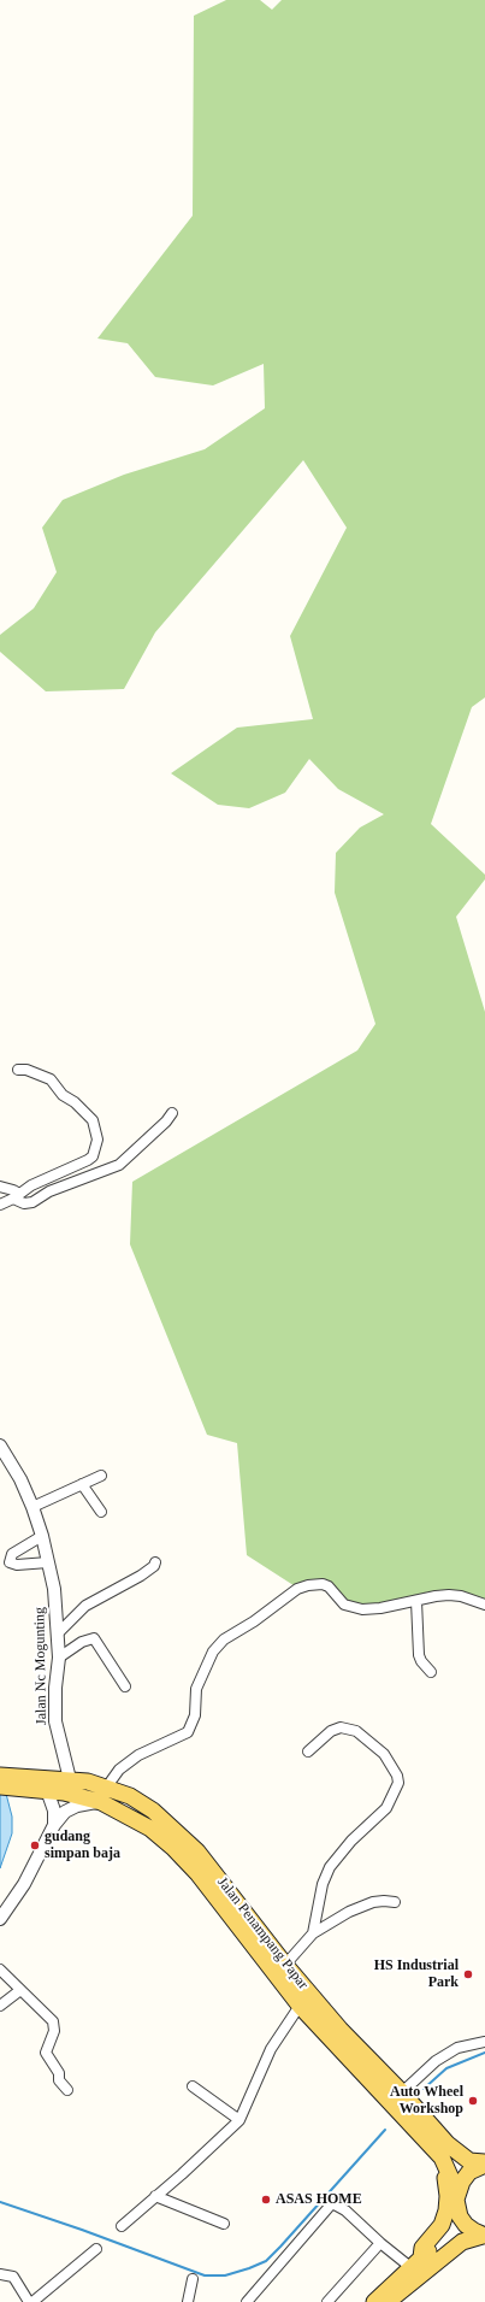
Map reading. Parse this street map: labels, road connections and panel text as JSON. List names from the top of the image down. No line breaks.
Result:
{"streets":{"main road":["Jalan Penampang Papar"],"street":["Jalan Nc Mogunting"]},"crossings":[["Jalan Nc Mogunting","Jalan Penampang Papar"]],"places":["gudang simpan baja","HS Industrial Park","Auto Wheel Workshop","ASAS HOME"]}
